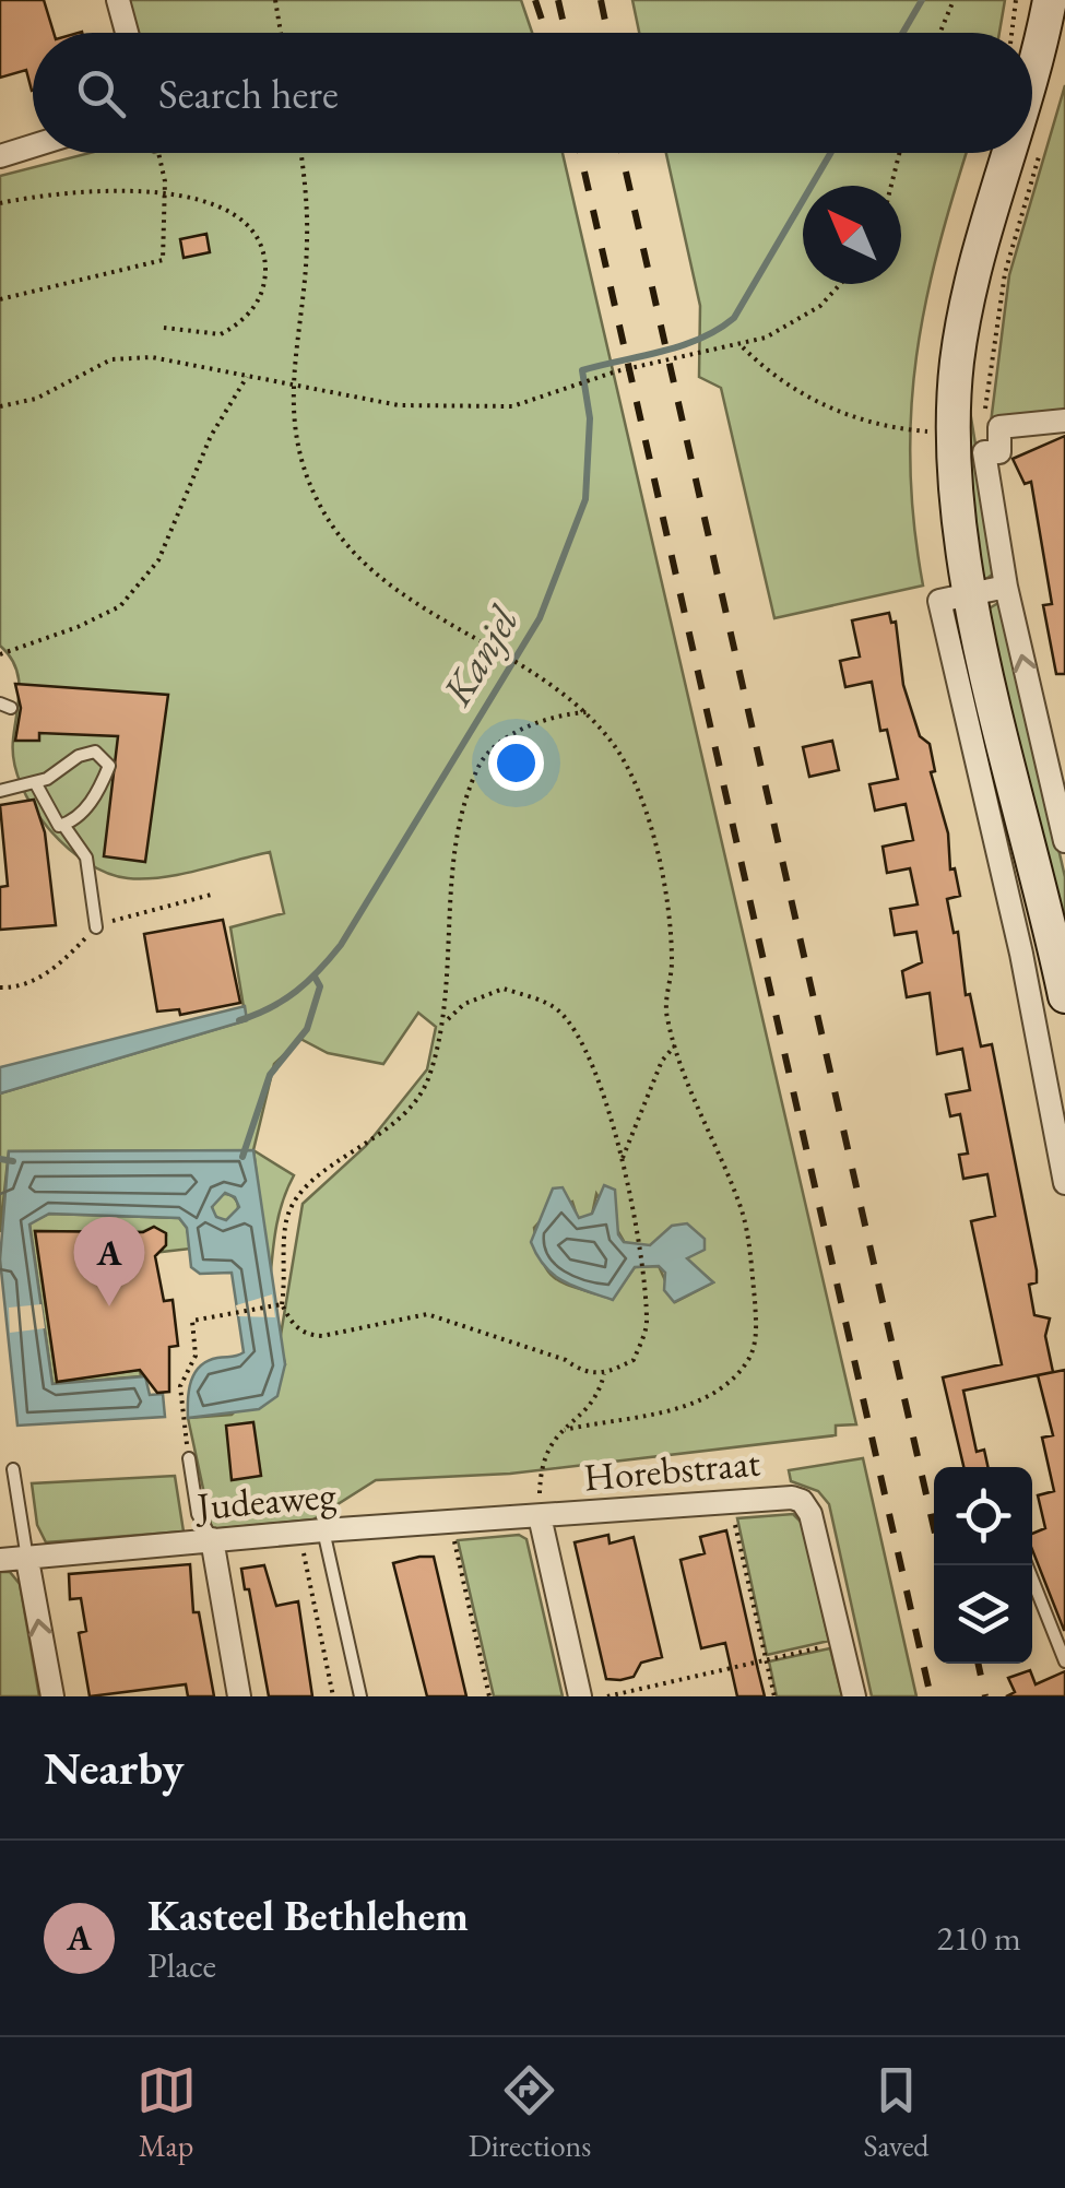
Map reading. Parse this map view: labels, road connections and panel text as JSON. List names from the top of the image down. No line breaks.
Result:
{"streets":{"street":["Horebstraat","Judeaweg"]},"crossings":[["Horebstraat","Judeaweg"]],"water":["Kanjel"],"north":"top left","page":{"search":"Search here","pins":"A","heading":"Nearby","list":[{"mark":"A","name":"Kasteel Bethlehem","note":"Place","value":"210 m"}],"nav":["Map","Directions","Saved"]}}
